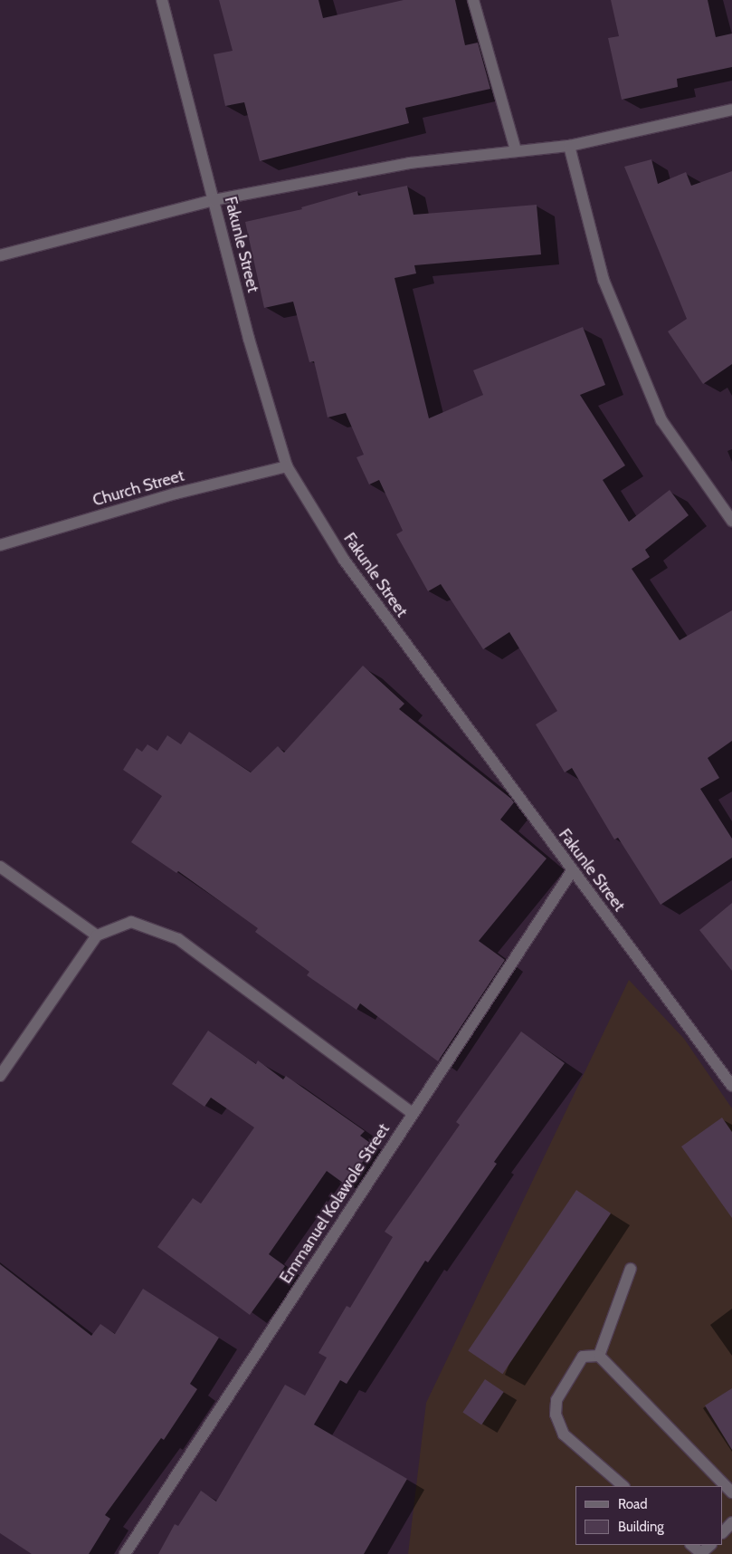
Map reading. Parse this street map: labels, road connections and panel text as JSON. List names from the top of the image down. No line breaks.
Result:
{"streets":{"street":["Fakunle Street","Church Street","Emmanuel Kolawole Street"]},"crossings":[["Fakunle Street","Church Street"],["Fakunle Street","Emmanuel Kolawole Street"]],"legend":["Road","Building"]}
